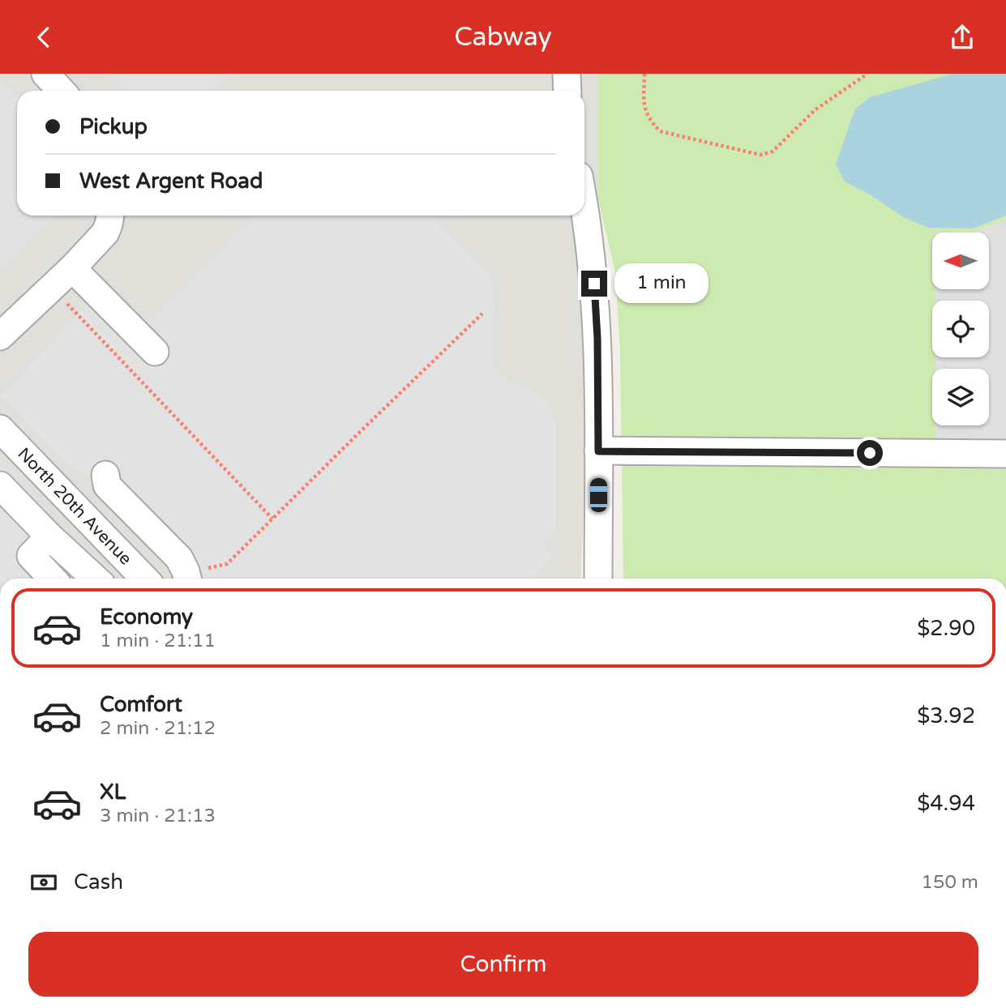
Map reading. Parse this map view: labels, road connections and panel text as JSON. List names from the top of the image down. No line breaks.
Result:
{"streets":{"street":["North 20th Avenue"]},"north":"left","page":{"header":"Cabway","banner":["Pickup","West Argent Road"],"bubble":"1 min","list":[{"name":"Economy","note":"1 min · 21:11","value":"$2.90"},{"name":"Comfort","note":"2 min · 21:12","value":"$3.92"},{"name":"XL","note":"3 min · 21:13","value":"$4.94"}],"pay":["Cash","150 m"],"buttons":"Confirm"}}
